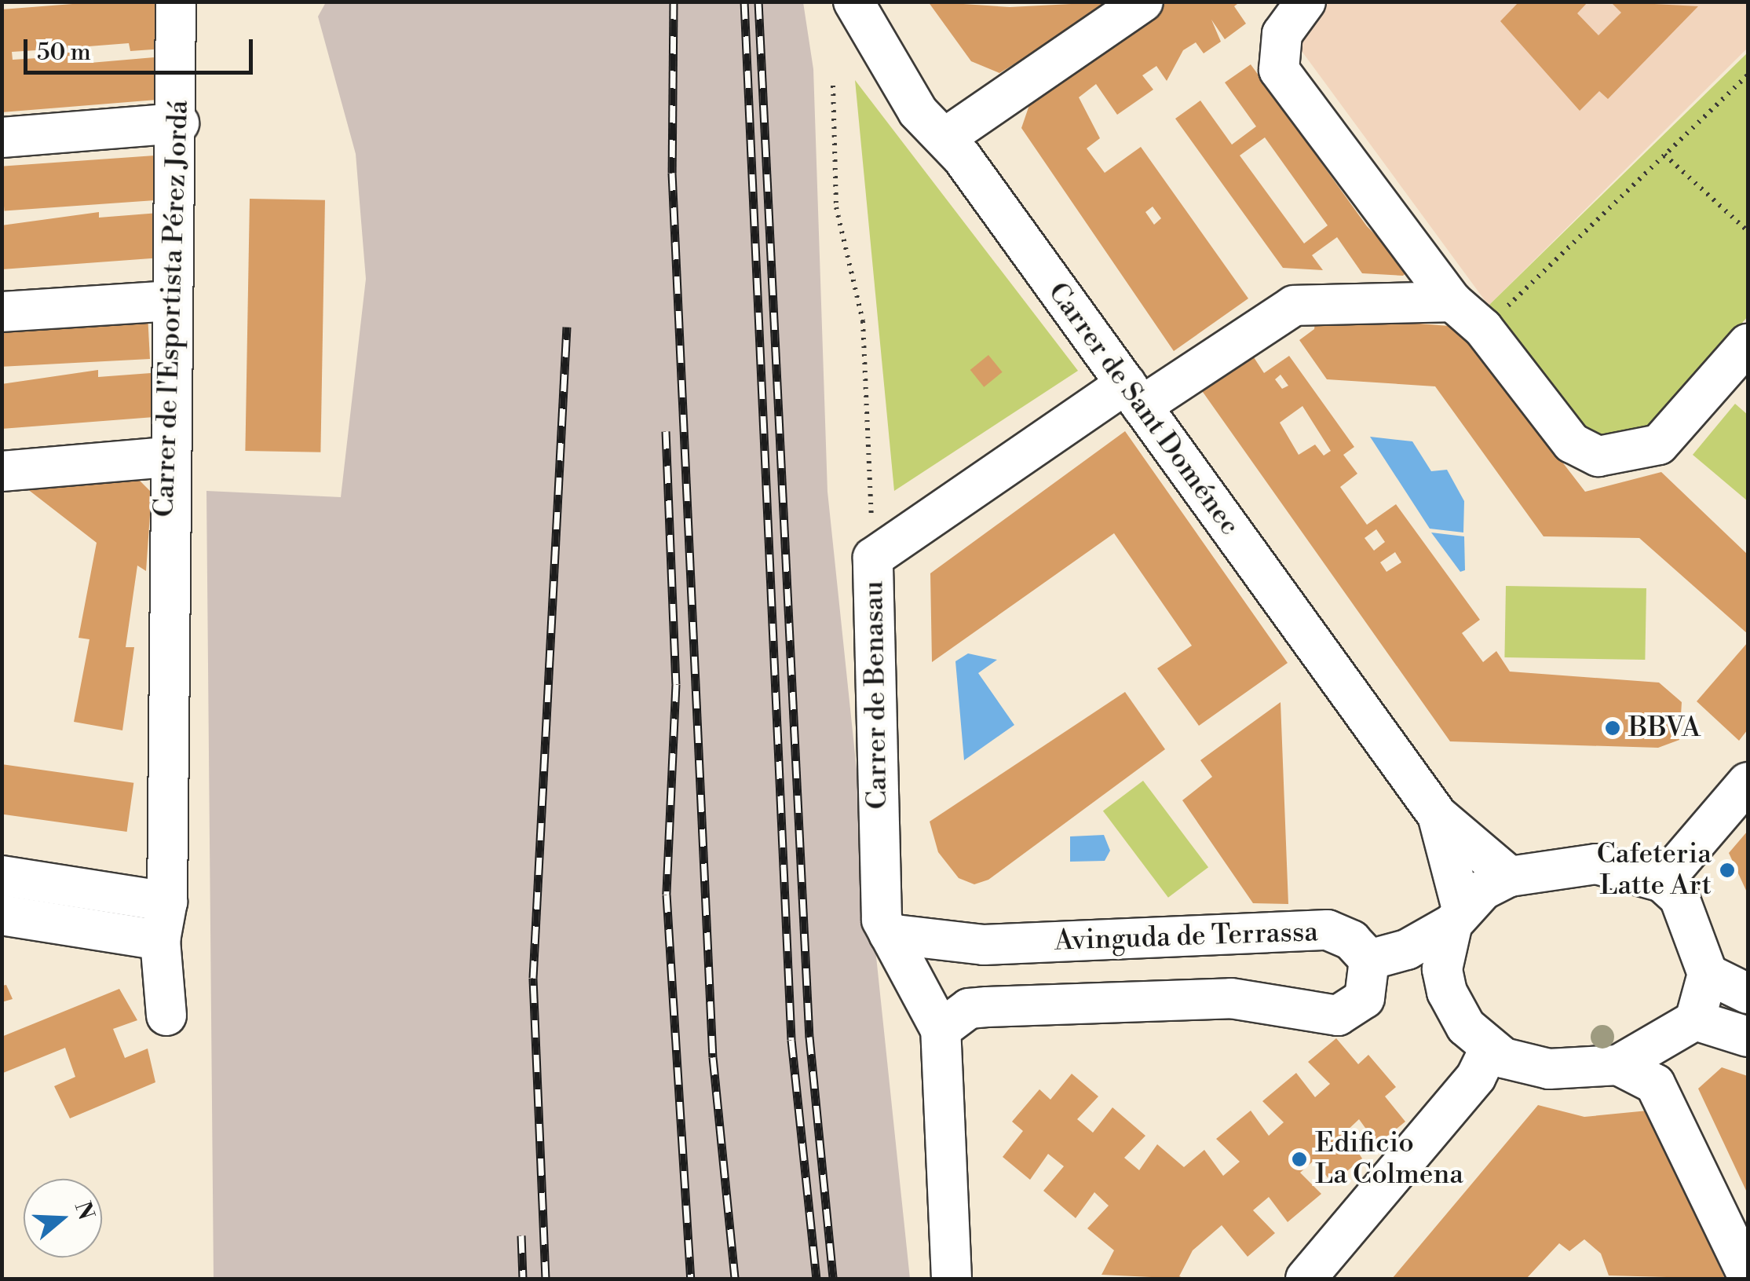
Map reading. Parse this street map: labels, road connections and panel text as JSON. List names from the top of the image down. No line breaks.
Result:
{"streets":{"street":["Carrer de l'Esportista Pérez Jordá","Carrer de Sant Doménec","Carrer de Benasau","Avinguda de Terrassa"]},"crossings":[["Carrer de Sant Doménec","Carrer de Benasau"],["Carrer de Benasau","Avinguda de Terrassa"]],"places":["BBVA","Cafeteria Latte Art","Edificio La Colmena"],"scale_bar":"50 m","north":"right"}
